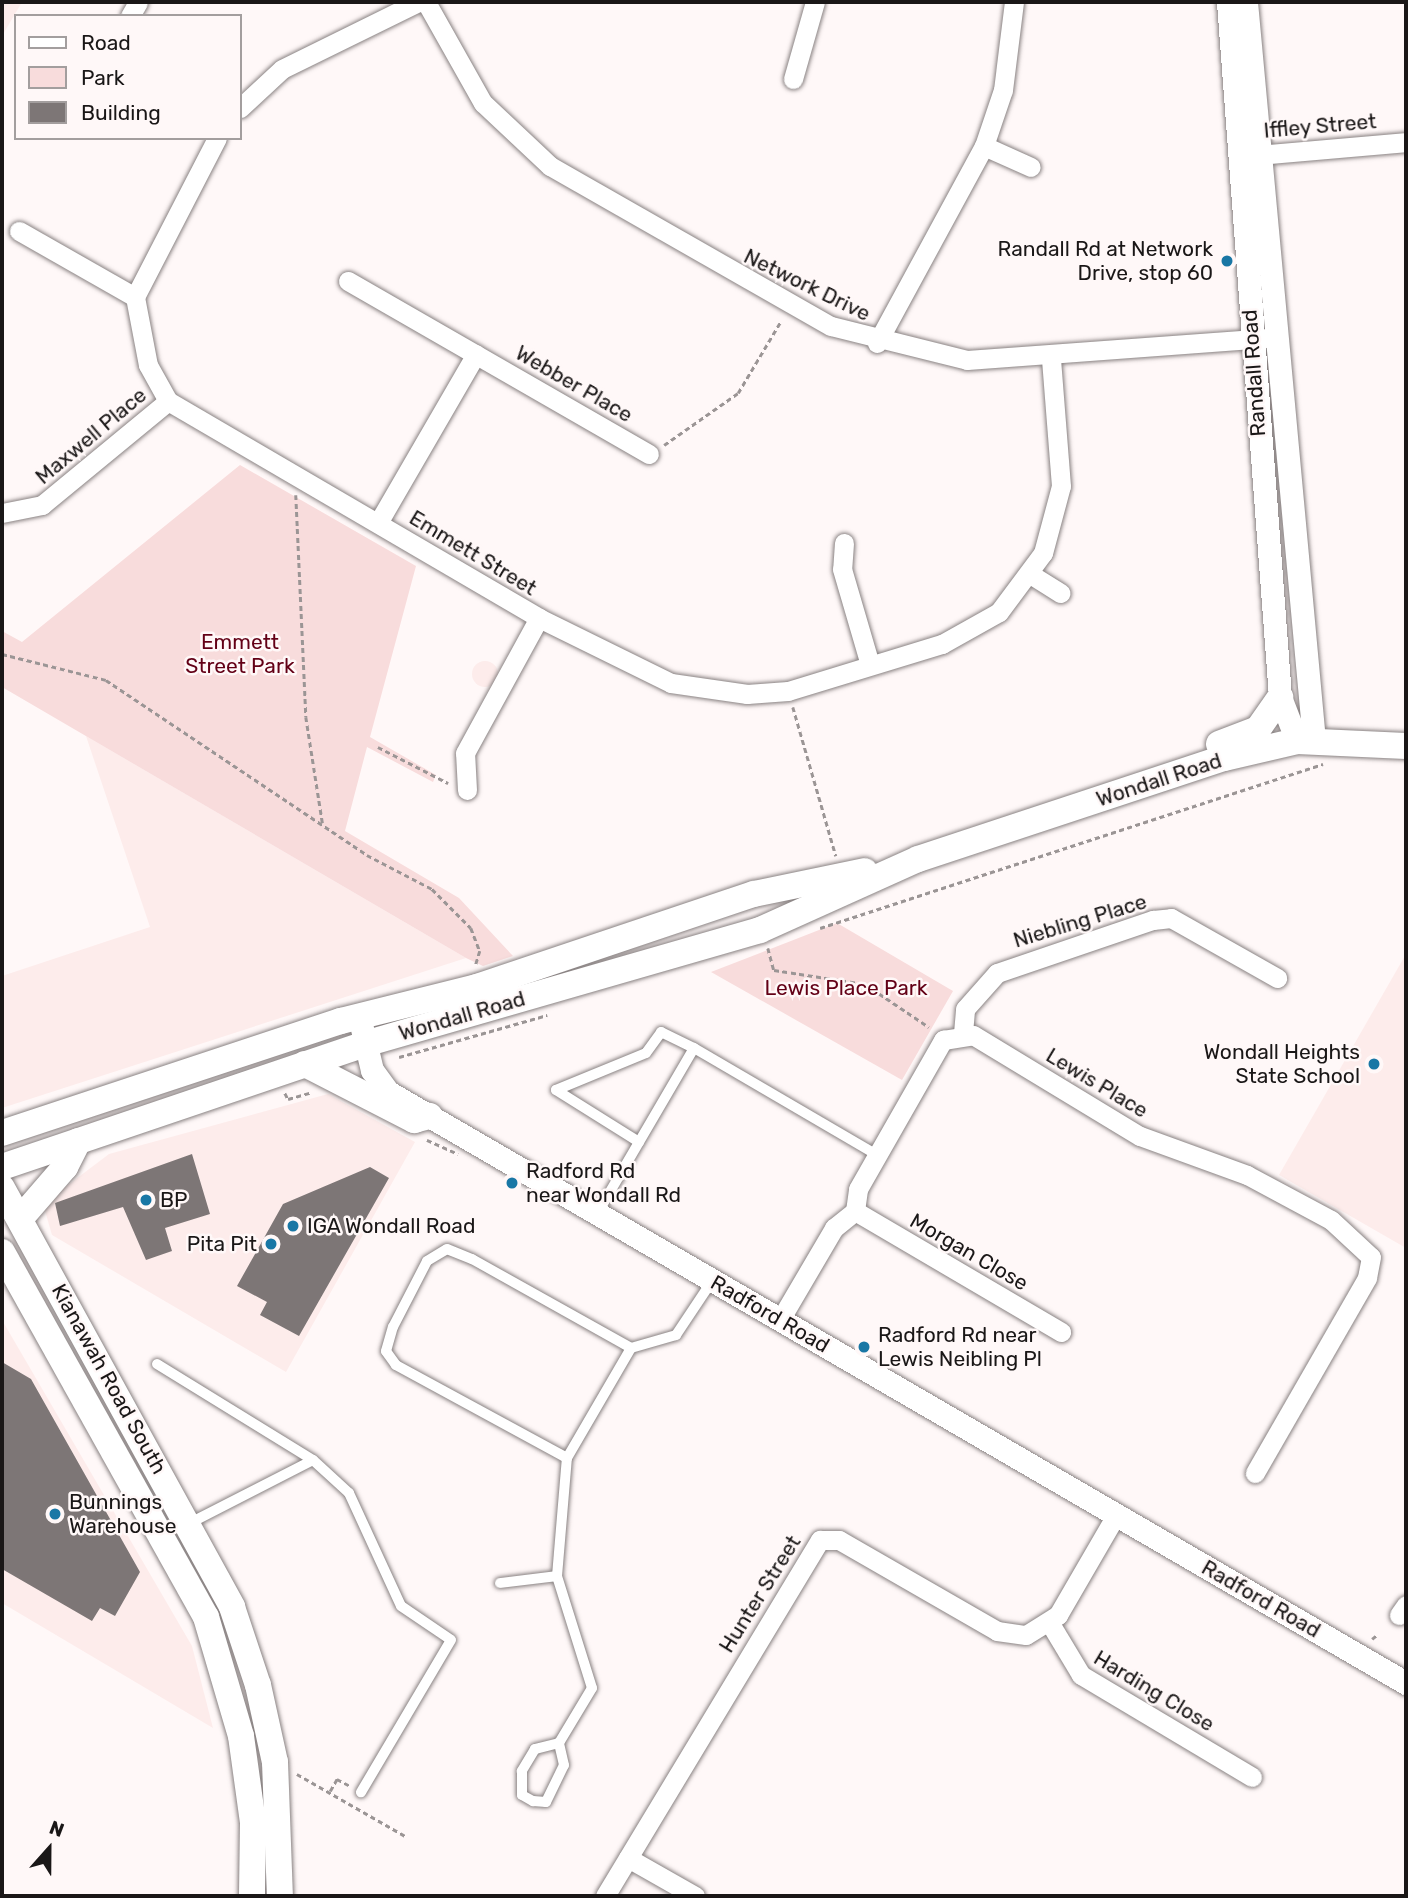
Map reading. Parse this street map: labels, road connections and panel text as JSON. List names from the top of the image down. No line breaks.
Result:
{"streets":{"main road":["Wondall Road","Kianawah Road South"],"street":["Iffley Street","Network Drive","Randall Road","Webber Place","Maxwell Place","Emmett Street","Niebling Place","Lewis Place","Morgan Close","Radford Road","Hunter Street","Harding Close"]},"crossings":[["Iffley Street","Randall Road"],["Network Drive","Randall Road"],["Network Drive","Emmett Street"],["Randall Road","Wondall Road"],["Maxwell Place","Emmett Street"],["Wondall Road","Radford Road"],["Niebling Place","Lewis Place"],["Hunter Street","Harding Close"]],"parks":["Emmett Street Park","Lewis Place Park"],"places":["Randall Rd at Network Drive, stop 60","Wondall Heights State School","Radford Rd near Wondall Rd","BP","IGA Wondall Road","Pita Pit","Radford Rd near Lewis Neibling Pl","Bunnings Warehouse"],"legend":["Road","Park","Building"],"north":"top"}
